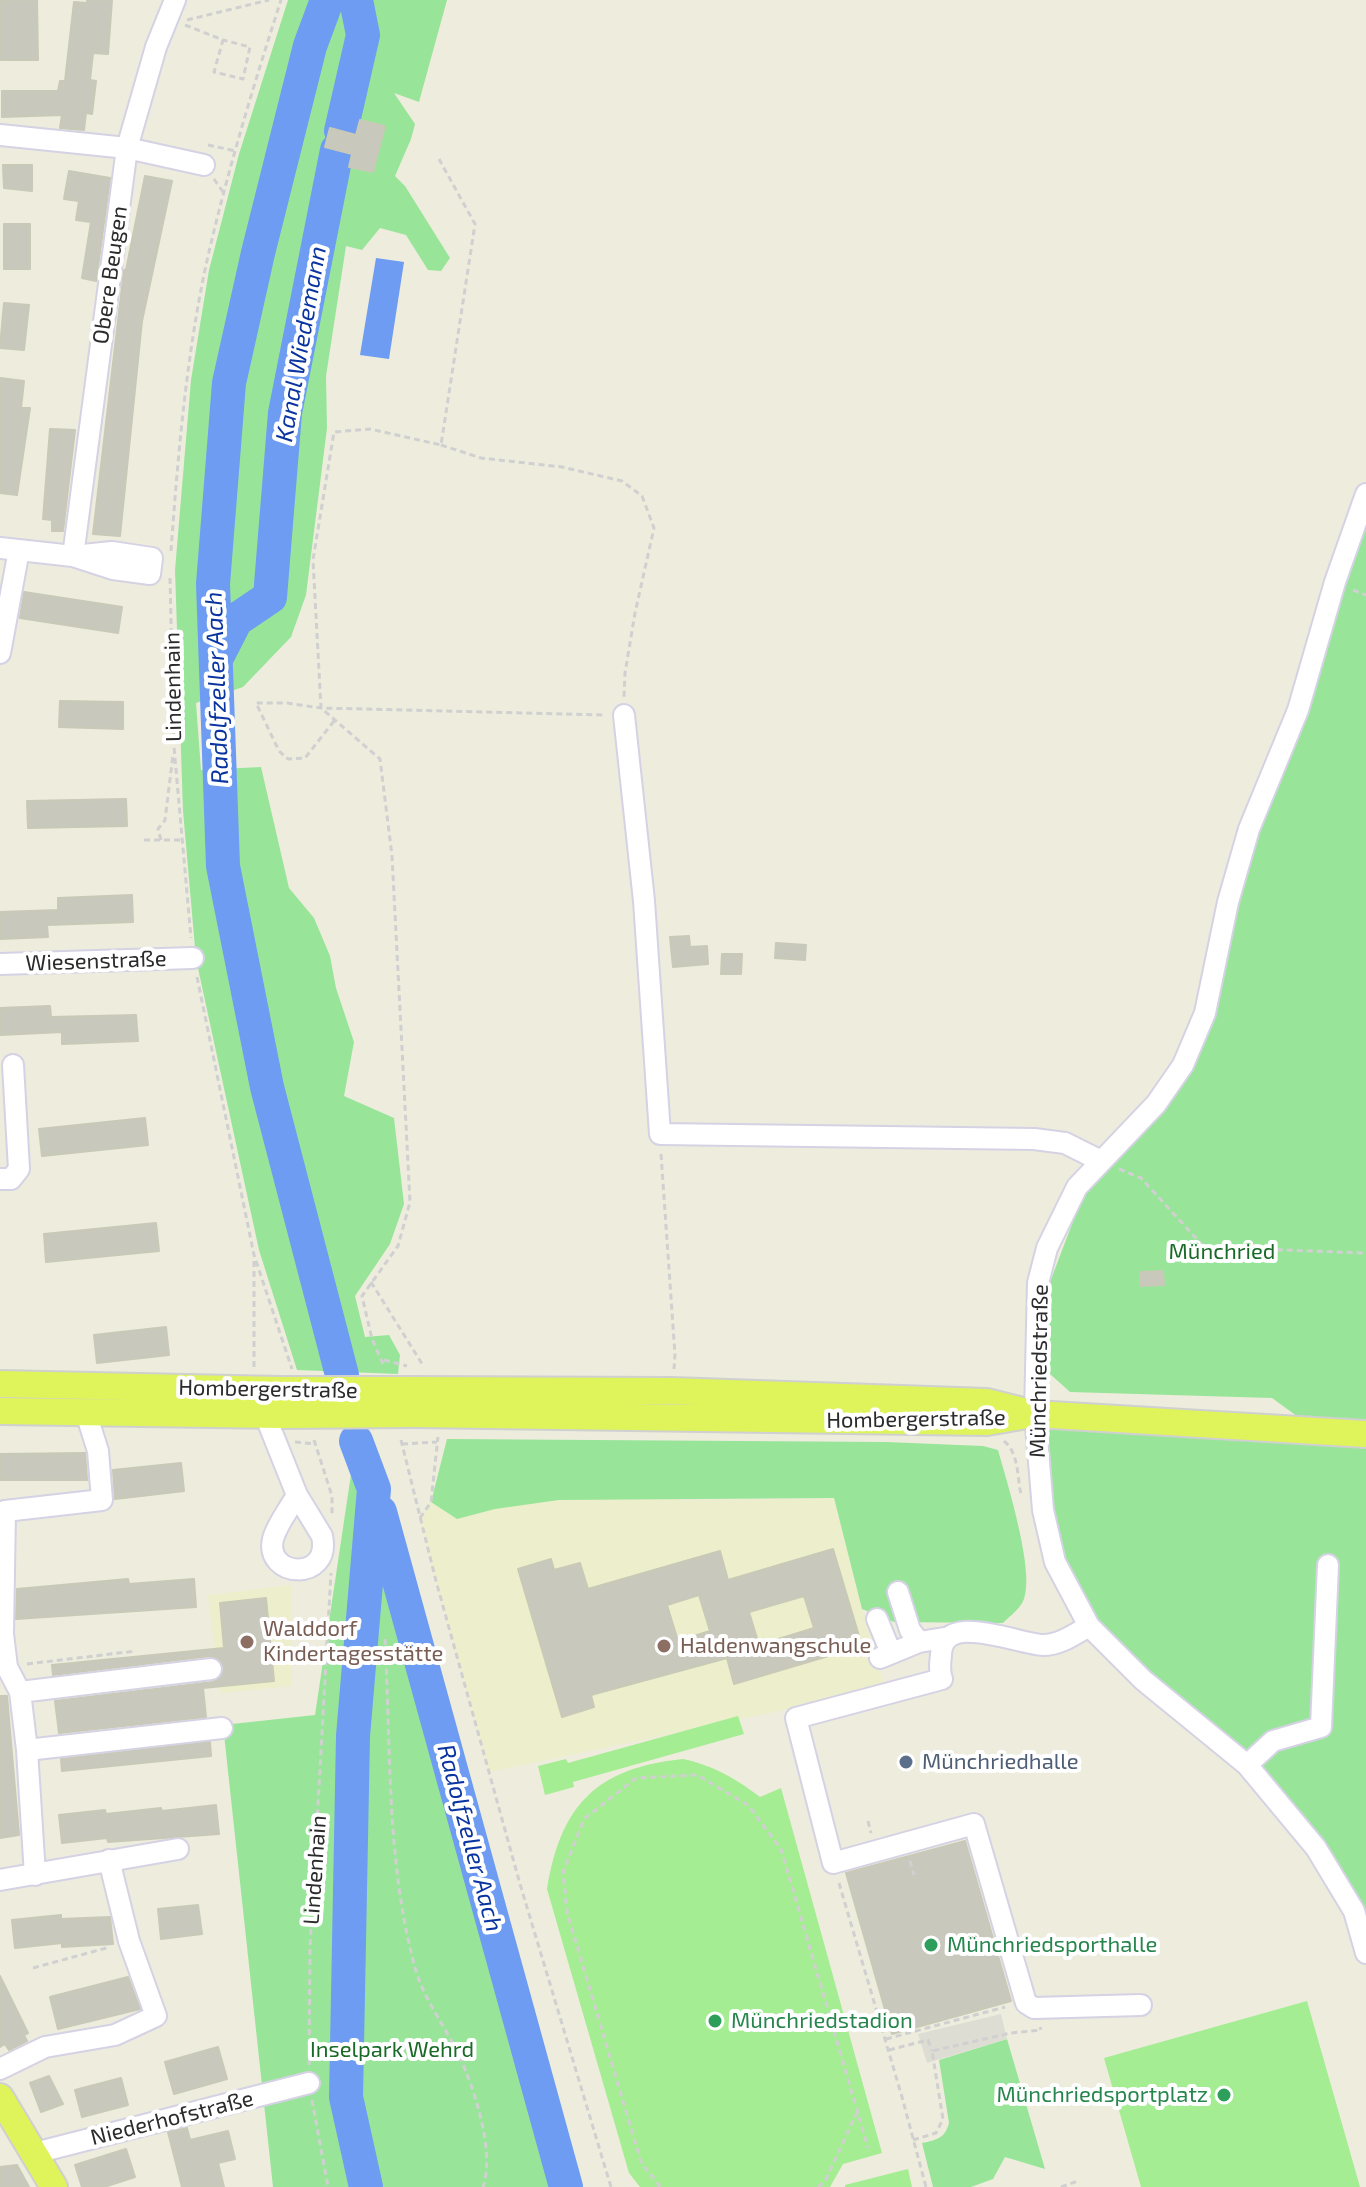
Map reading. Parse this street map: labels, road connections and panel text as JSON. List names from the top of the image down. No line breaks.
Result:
{"streets":{"main road":["Hombergerstraße"],"street":["Obere Beugen","Wiesenstraße","Münchriedstraße","Niederhofstraße"],"path":["Lindenhain"]},"crossings":[["Lindenhain","Wiesenstraße"],["Lindenhain","Hombergerstraße"],["Lindenhain","Niederhofstraße"],["Münchriedstraße","Hombergerstraße"]],"water":["Kanal Wiedemann","Radolfzeller Aach"],"parks":["Münchried","Inselpark Wehrd"],"places":["Walddorf Kindertagesstätte","Haldenwangschule","Münchriedhalle","Münchriedsporthalle","Münchriedstadion","Münchriedsportplatz"]}
